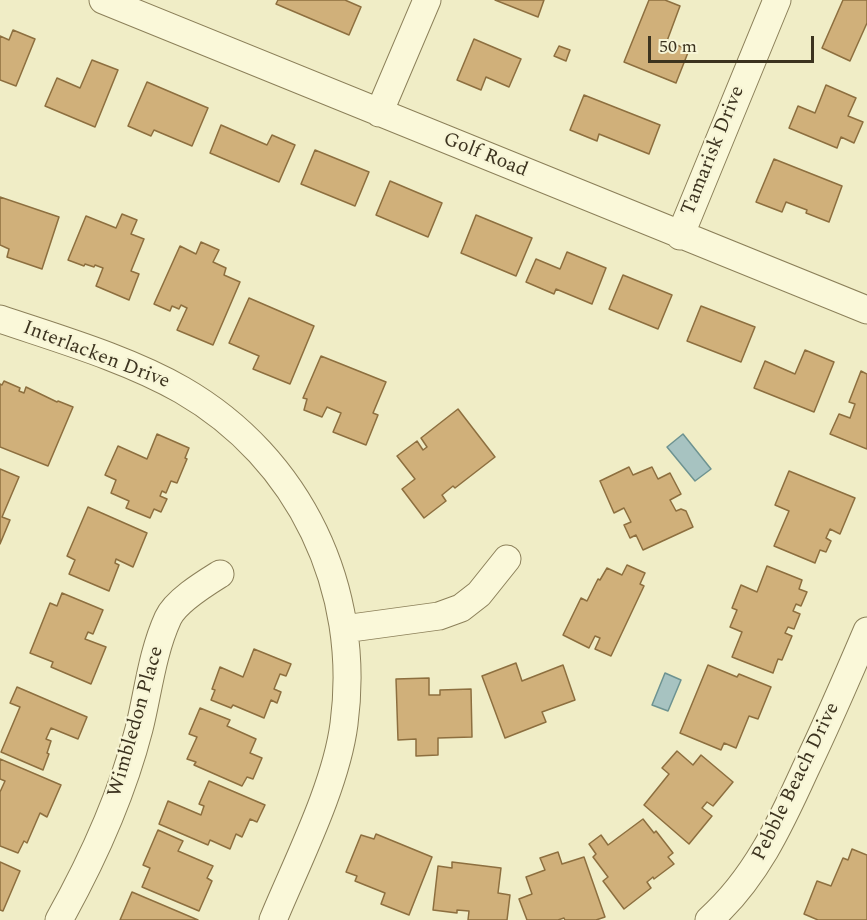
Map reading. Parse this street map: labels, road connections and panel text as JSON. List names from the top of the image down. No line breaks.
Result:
{"streets":{"street":["Tamarisk Drive","Golf Road","Interlacken Drive","Wimbledon Place","Pebble Beach Drive"]},"crossings":[["Tamarisk Drive","Golf Road"]],"scale_bar":"50 m"}
